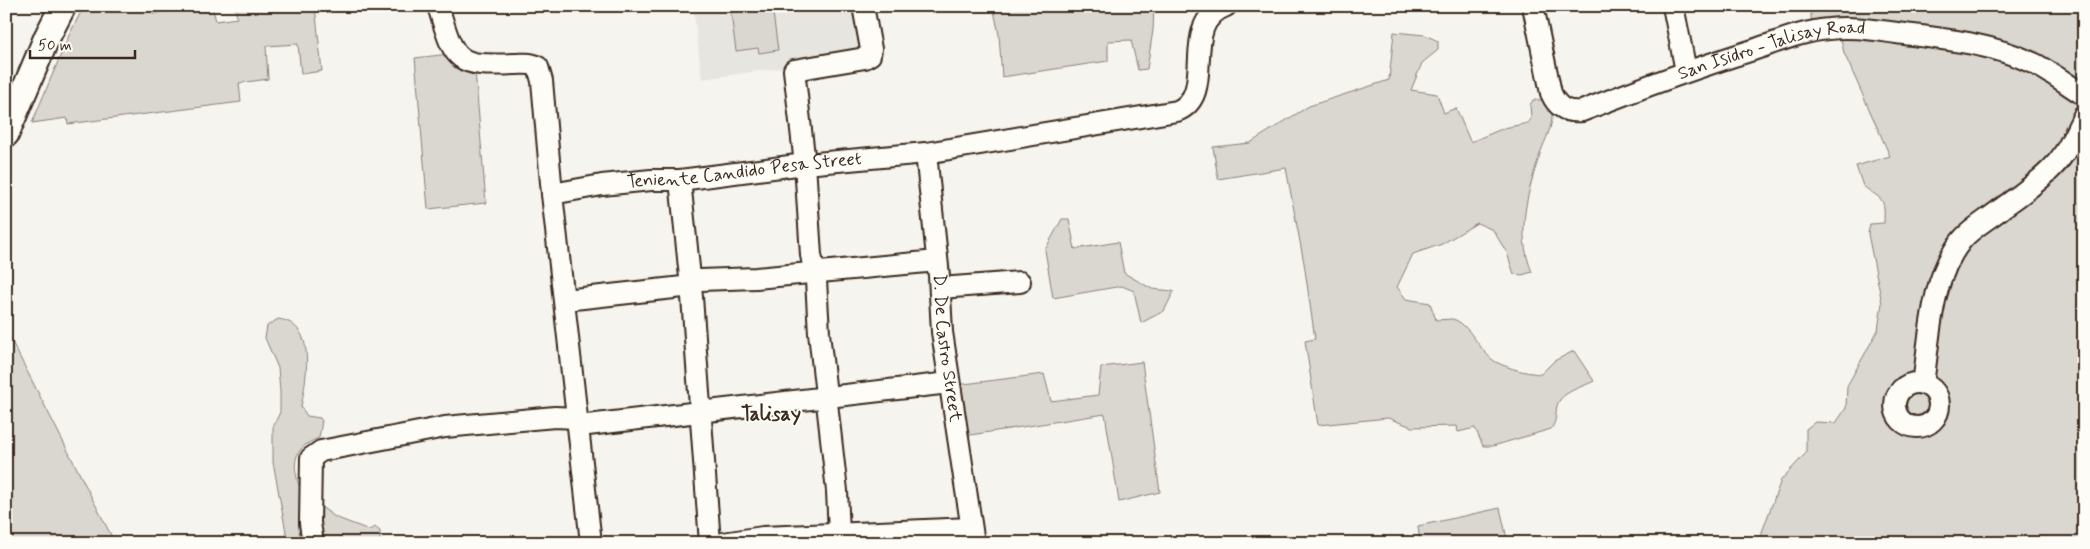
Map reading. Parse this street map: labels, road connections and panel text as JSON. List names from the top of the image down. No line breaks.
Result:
{"streets":{"street":["San Isidro - Talisay Road","Teniente Candido Pesa Street","D. De Castro Street"]},"crossings":[["Teniente Candido Pesa Street","D. De Castro Street"]],"districts":["Talisay"],"scale_bar":"50 m"}
